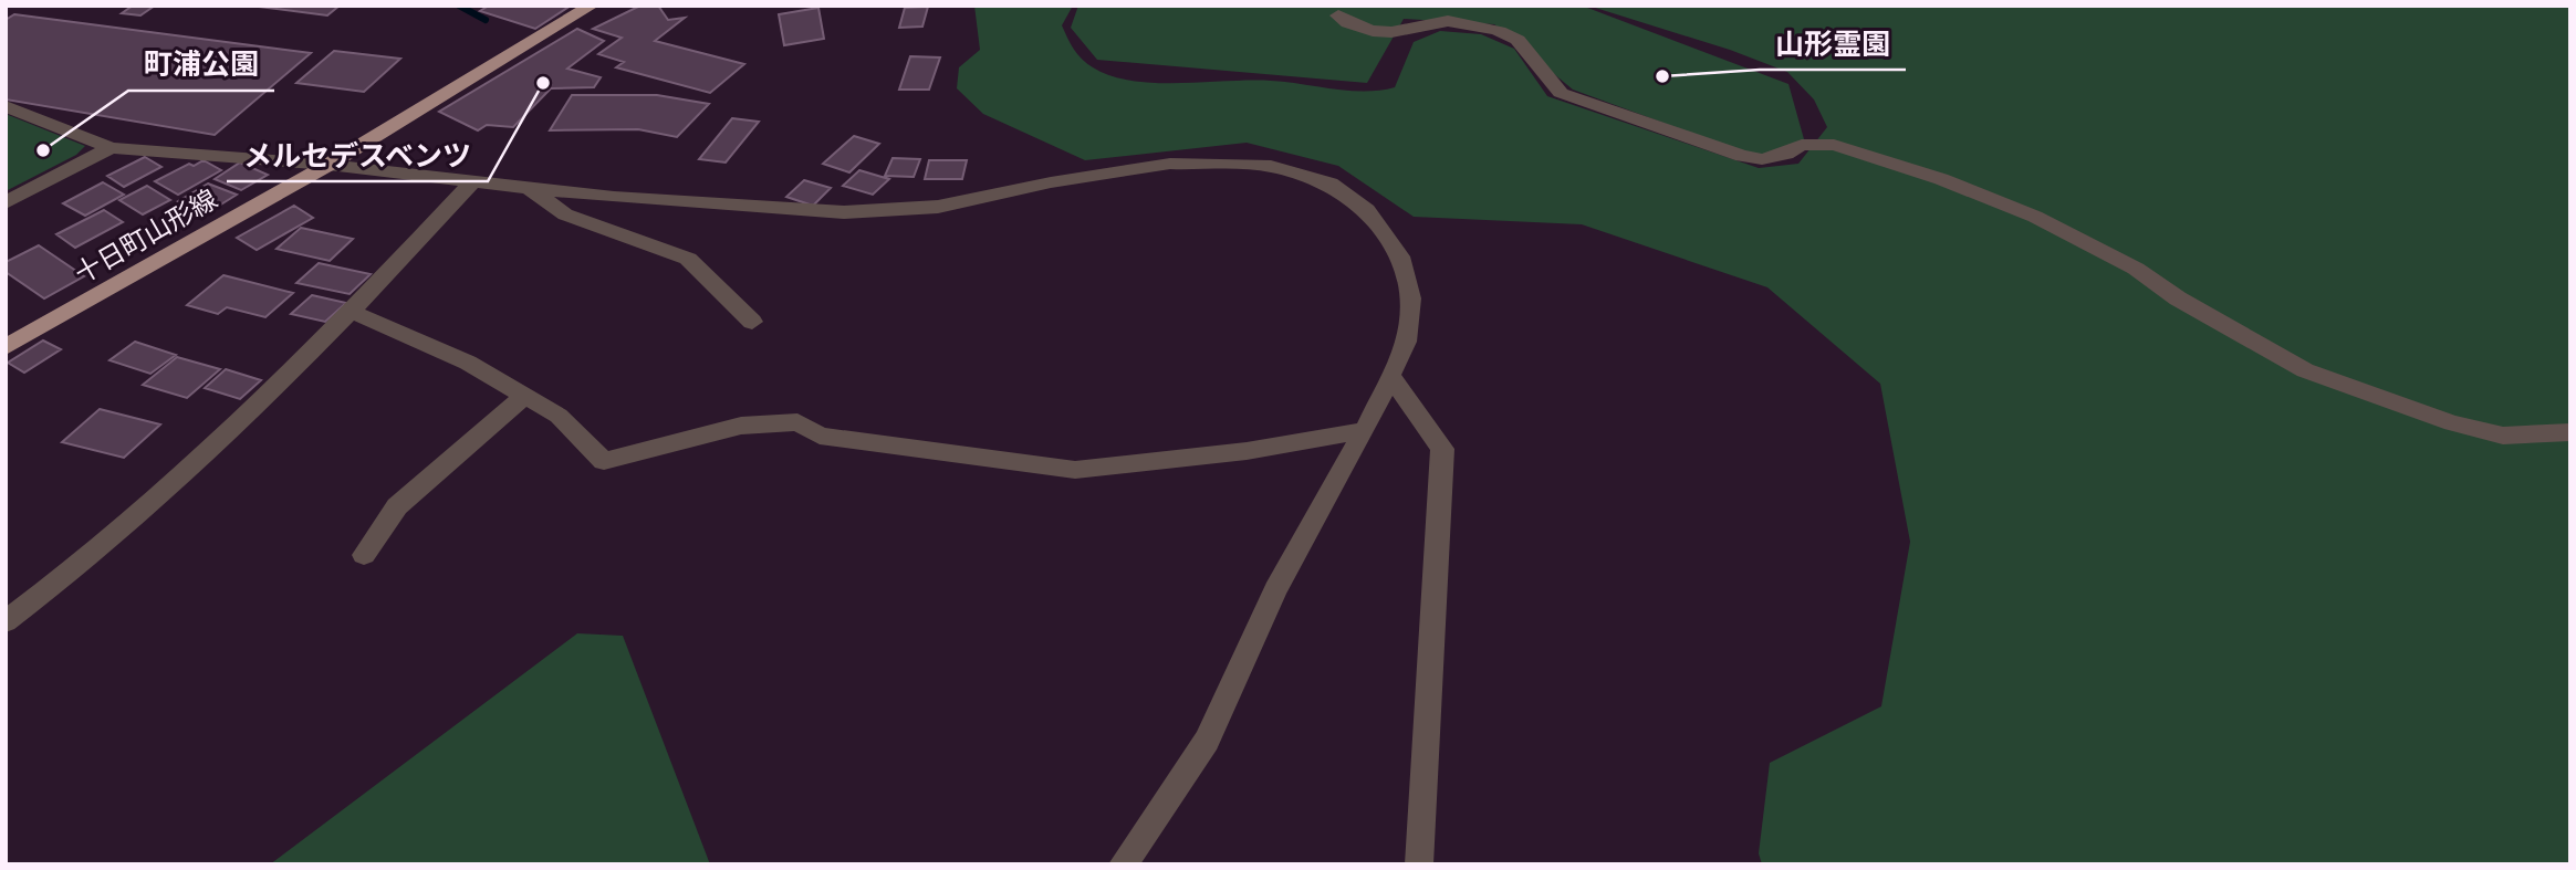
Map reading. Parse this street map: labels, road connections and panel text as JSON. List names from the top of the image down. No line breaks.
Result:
{"streets":{"main road":["十日町山形線"]},"places":["山形霊園","メルセデスベンツ","町浦公園"]}
